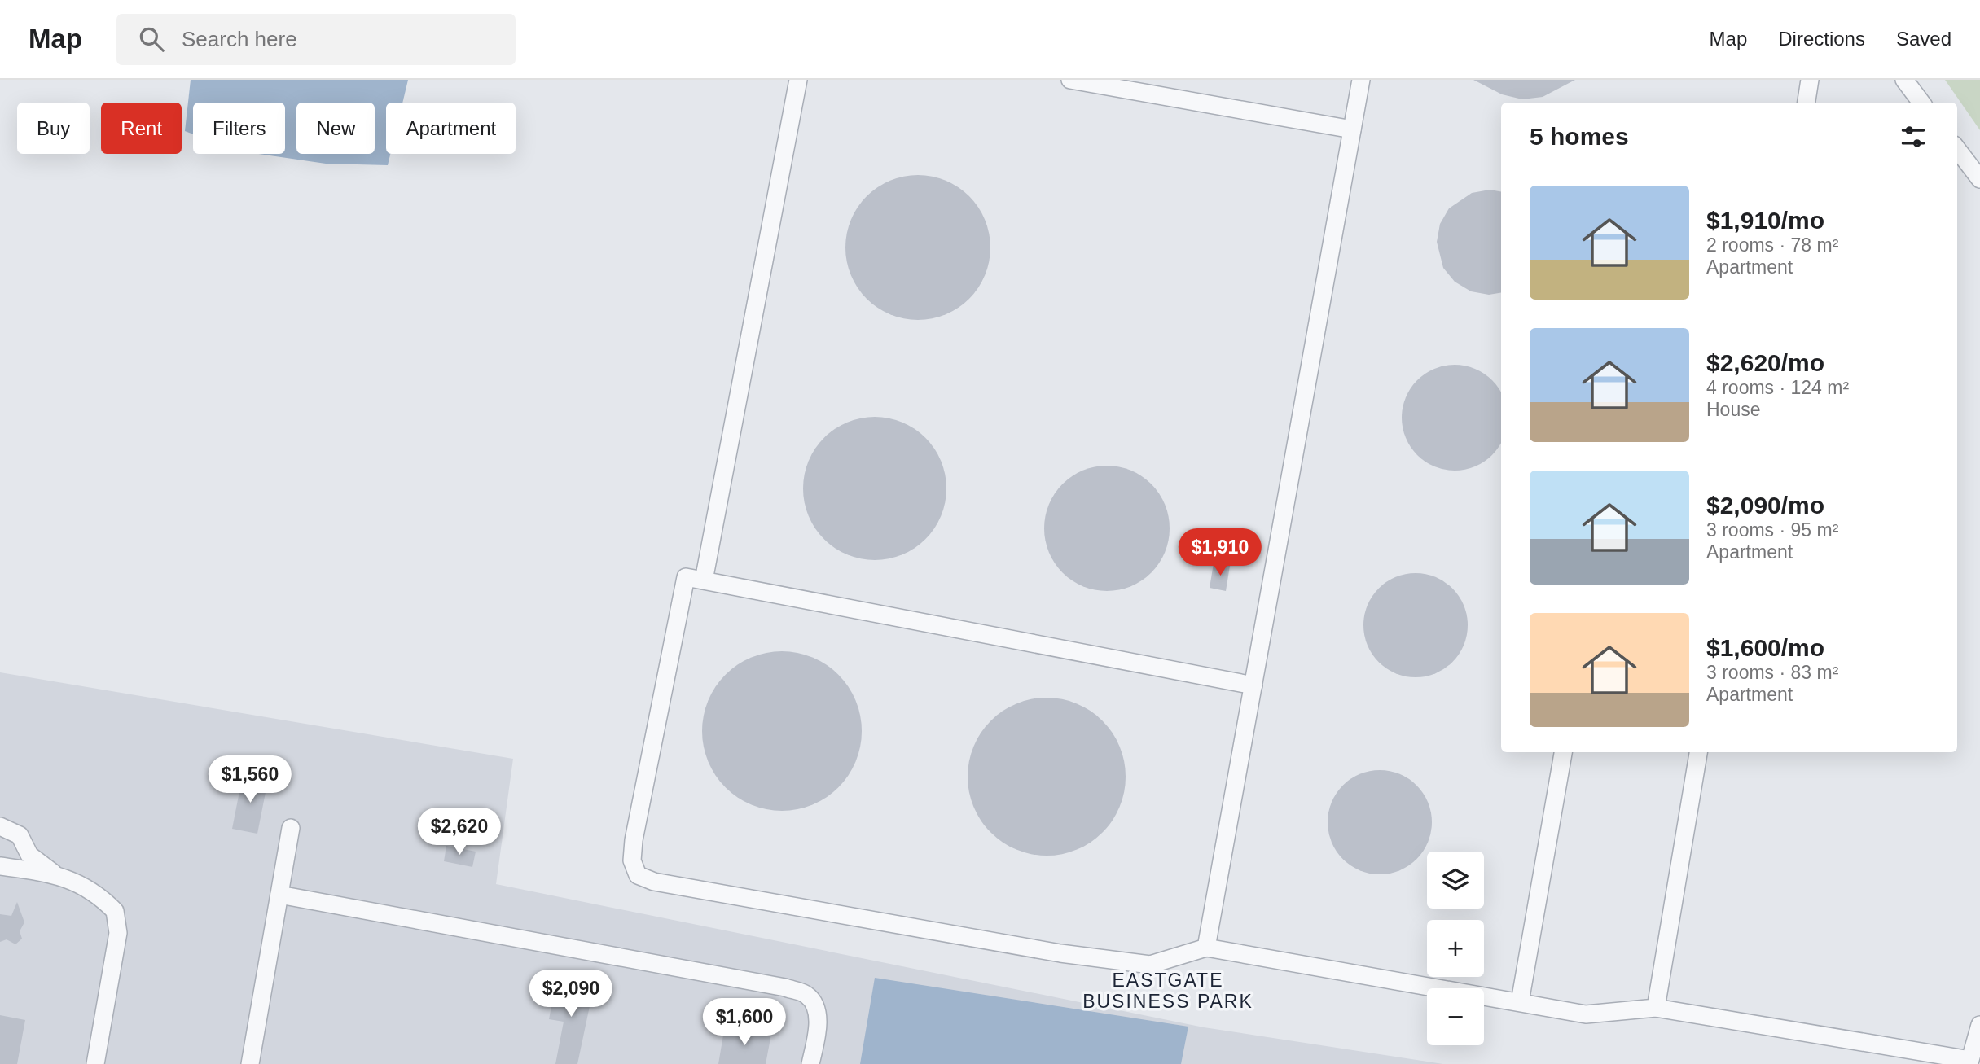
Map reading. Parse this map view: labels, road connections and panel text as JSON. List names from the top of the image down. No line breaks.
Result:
{"districts":["EASTGATE BUSINESS PARK"],"page":{"header":"Map","search":"Search here","nav":["Map","Directions","Saved"],"chip":["Buy","Rent","Filters","New","Apartment"],"heading":"5 homes","list":[{"name":"$1,910/mo","note":"2 rooms · 78 m² · Apartment"},{"name":"$2,620/mo","note":"4 rooms · 124 m² · House"},{"name":"$2,090/mo","note":"3 rooms · 95 m² · Apartment"},{"name":"$1,600/mo","note":"3 rooms · 83 m² · Apartment"}],"price":["$1,910","$1,560","$2,620","$2,090","$1,600"],"map_buttons":["+","−"]}}
